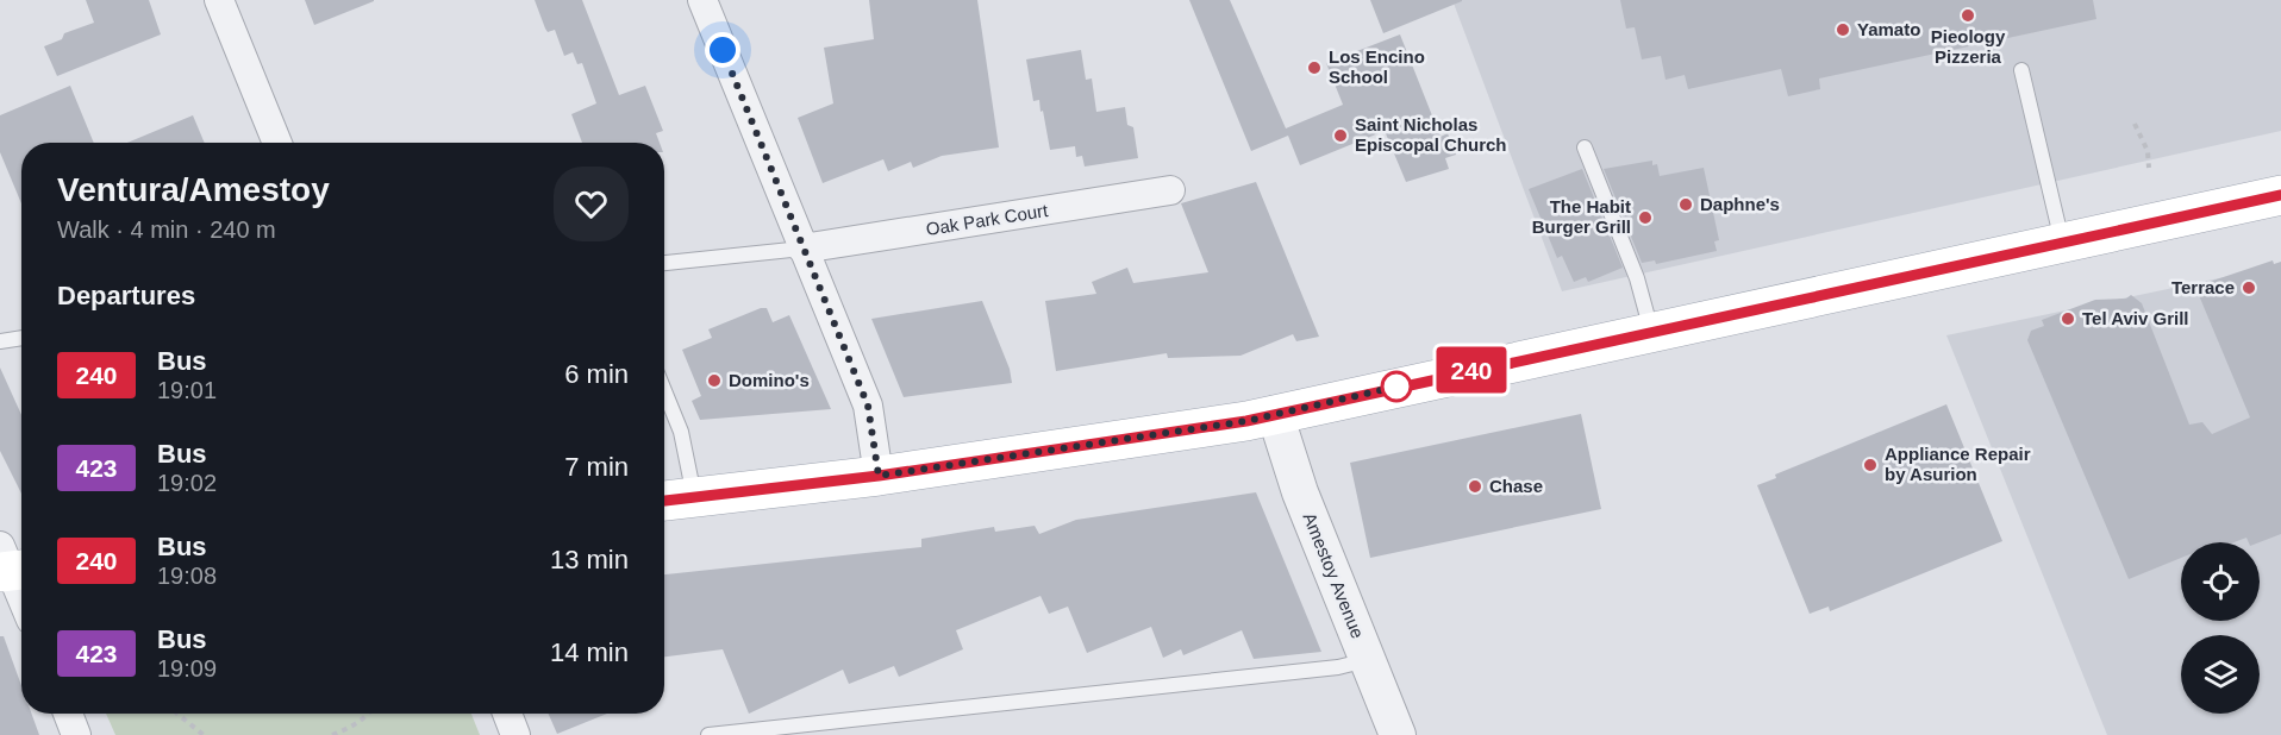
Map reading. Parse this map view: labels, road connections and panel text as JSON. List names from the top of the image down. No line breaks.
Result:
{"streets":{"street":["Oak Park Court","Amestoy Avenue"]},"places":["Pieology Pizzeria","Yamato","Los Encino School","Saint Nicholas Episcopal Church","Daphne's","The Habit Burger Grill","Terrace","Tel Aviv Grill","Domino's","Appliance Repair by Asurion","Chase"],"lines":["bus line 240"],"page":{"on_map":"240","heading":[["Ventura/Amestoy","Walk · 4 min · 240 m"],"Departures"],"list":[{"mark":"240","name":"Bus","note":"19:01","value":"6 min"},{"mark":"423","name":"Bus","note":"19:02","value":"7 min"},{"mark":"240","name":"Bus","note":"19:08","value":"13 min"},{"mark":"423","name":"Bus","note":"19:09","value":"14 min"}]}}
